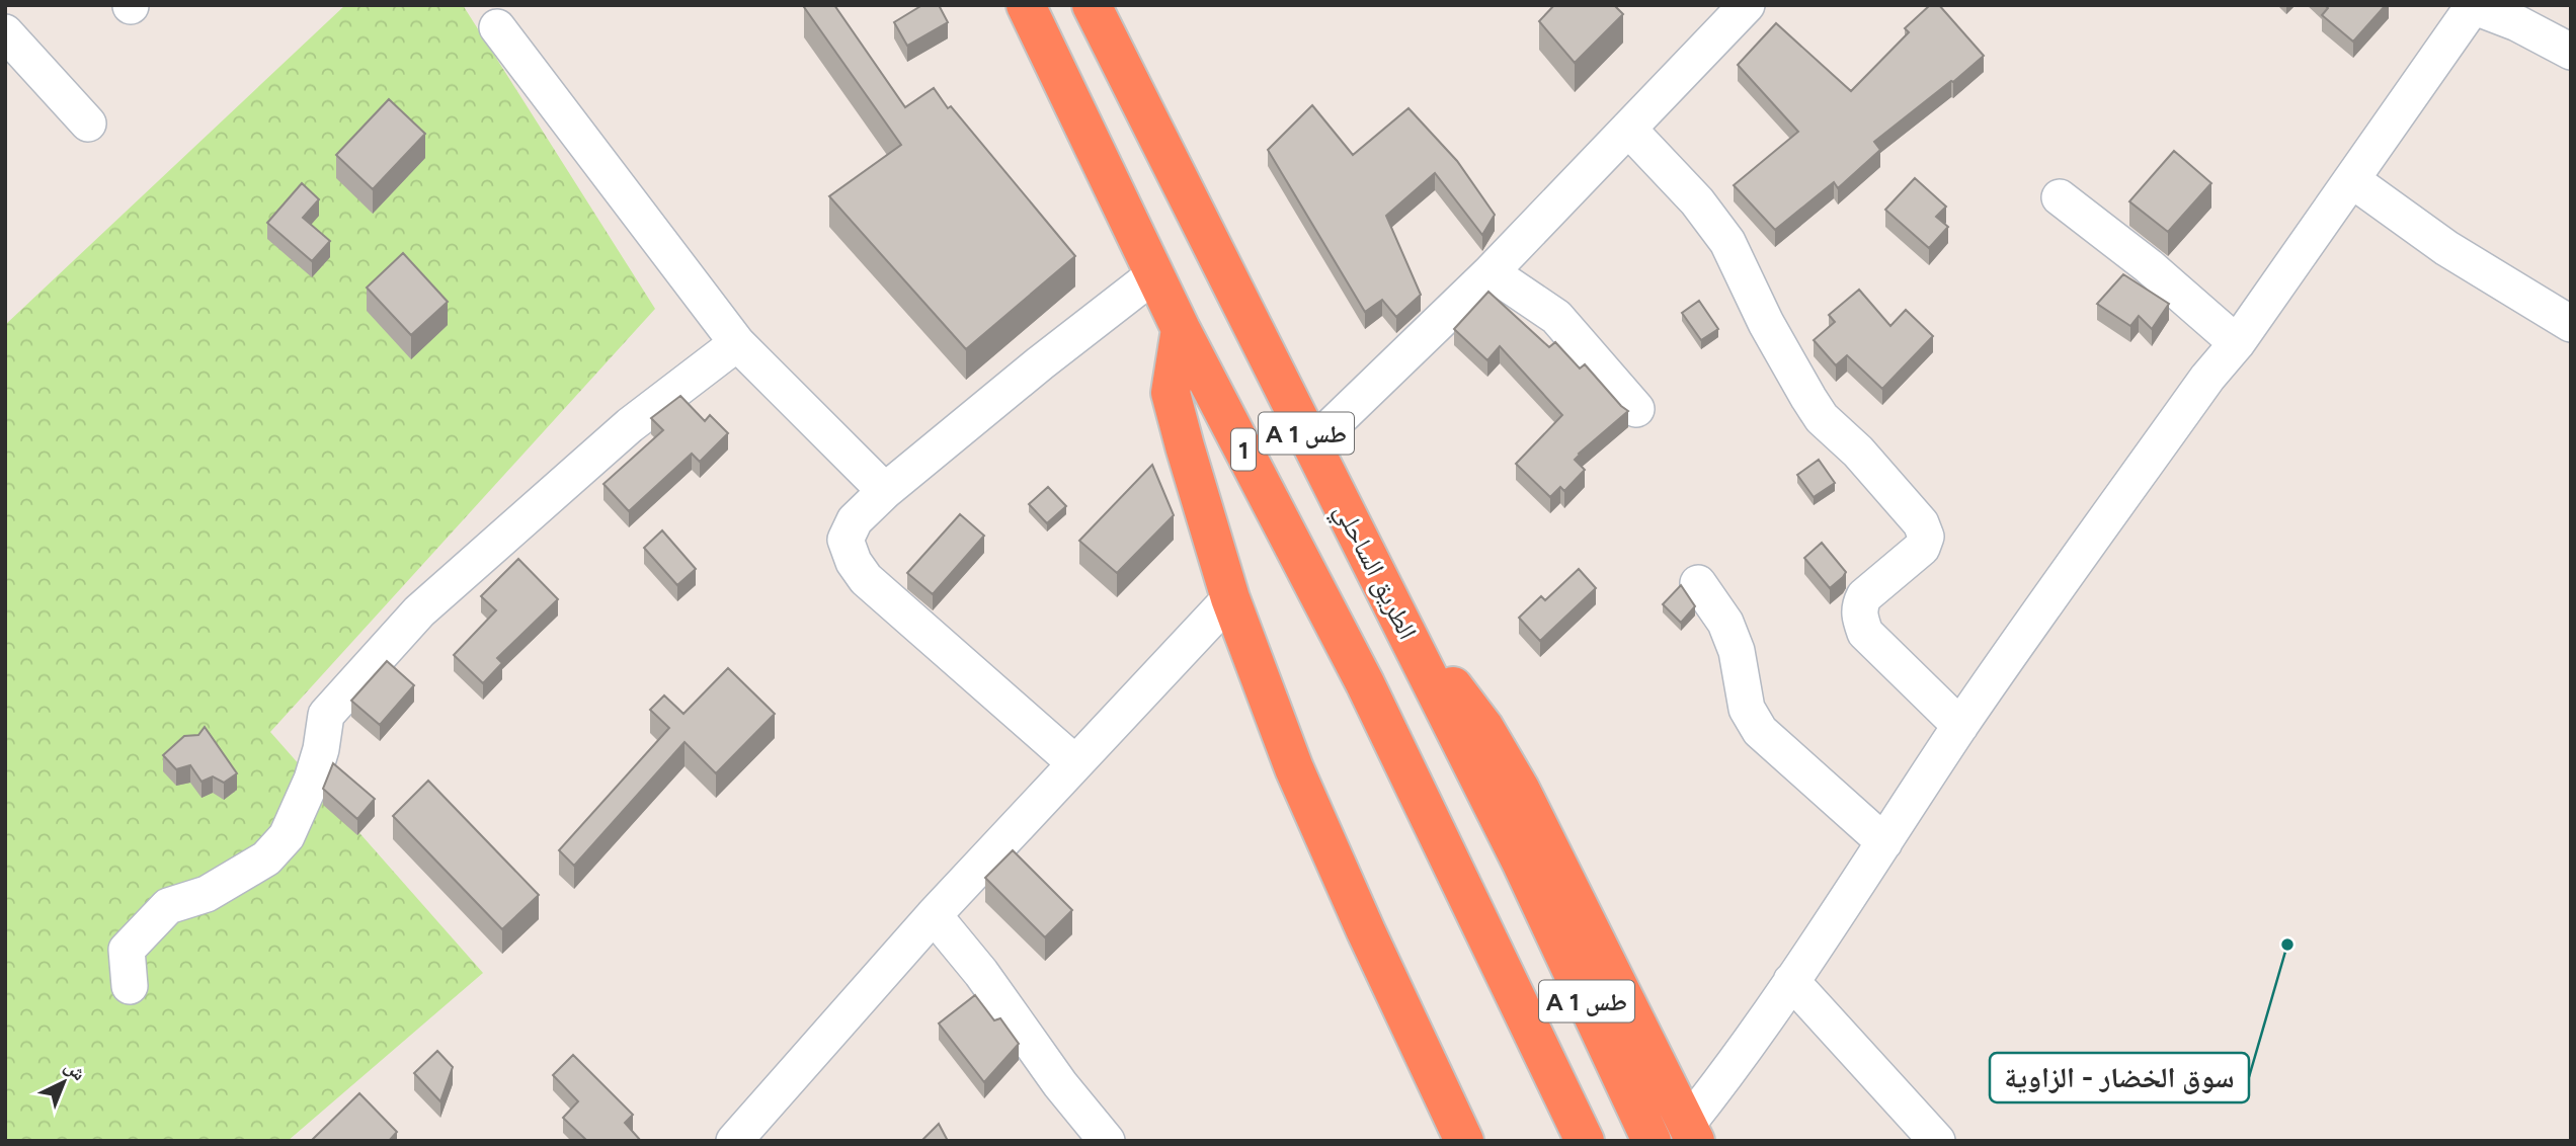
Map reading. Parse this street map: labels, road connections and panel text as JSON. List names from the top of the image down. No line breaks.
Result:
{"streets":{"highway":["A 1 طس","1","الطريق الساحلي"]},"crossings":[["A 1 طس","1"]],"places":["سوق الخضار - الزاوية"],"north":"top right"}
